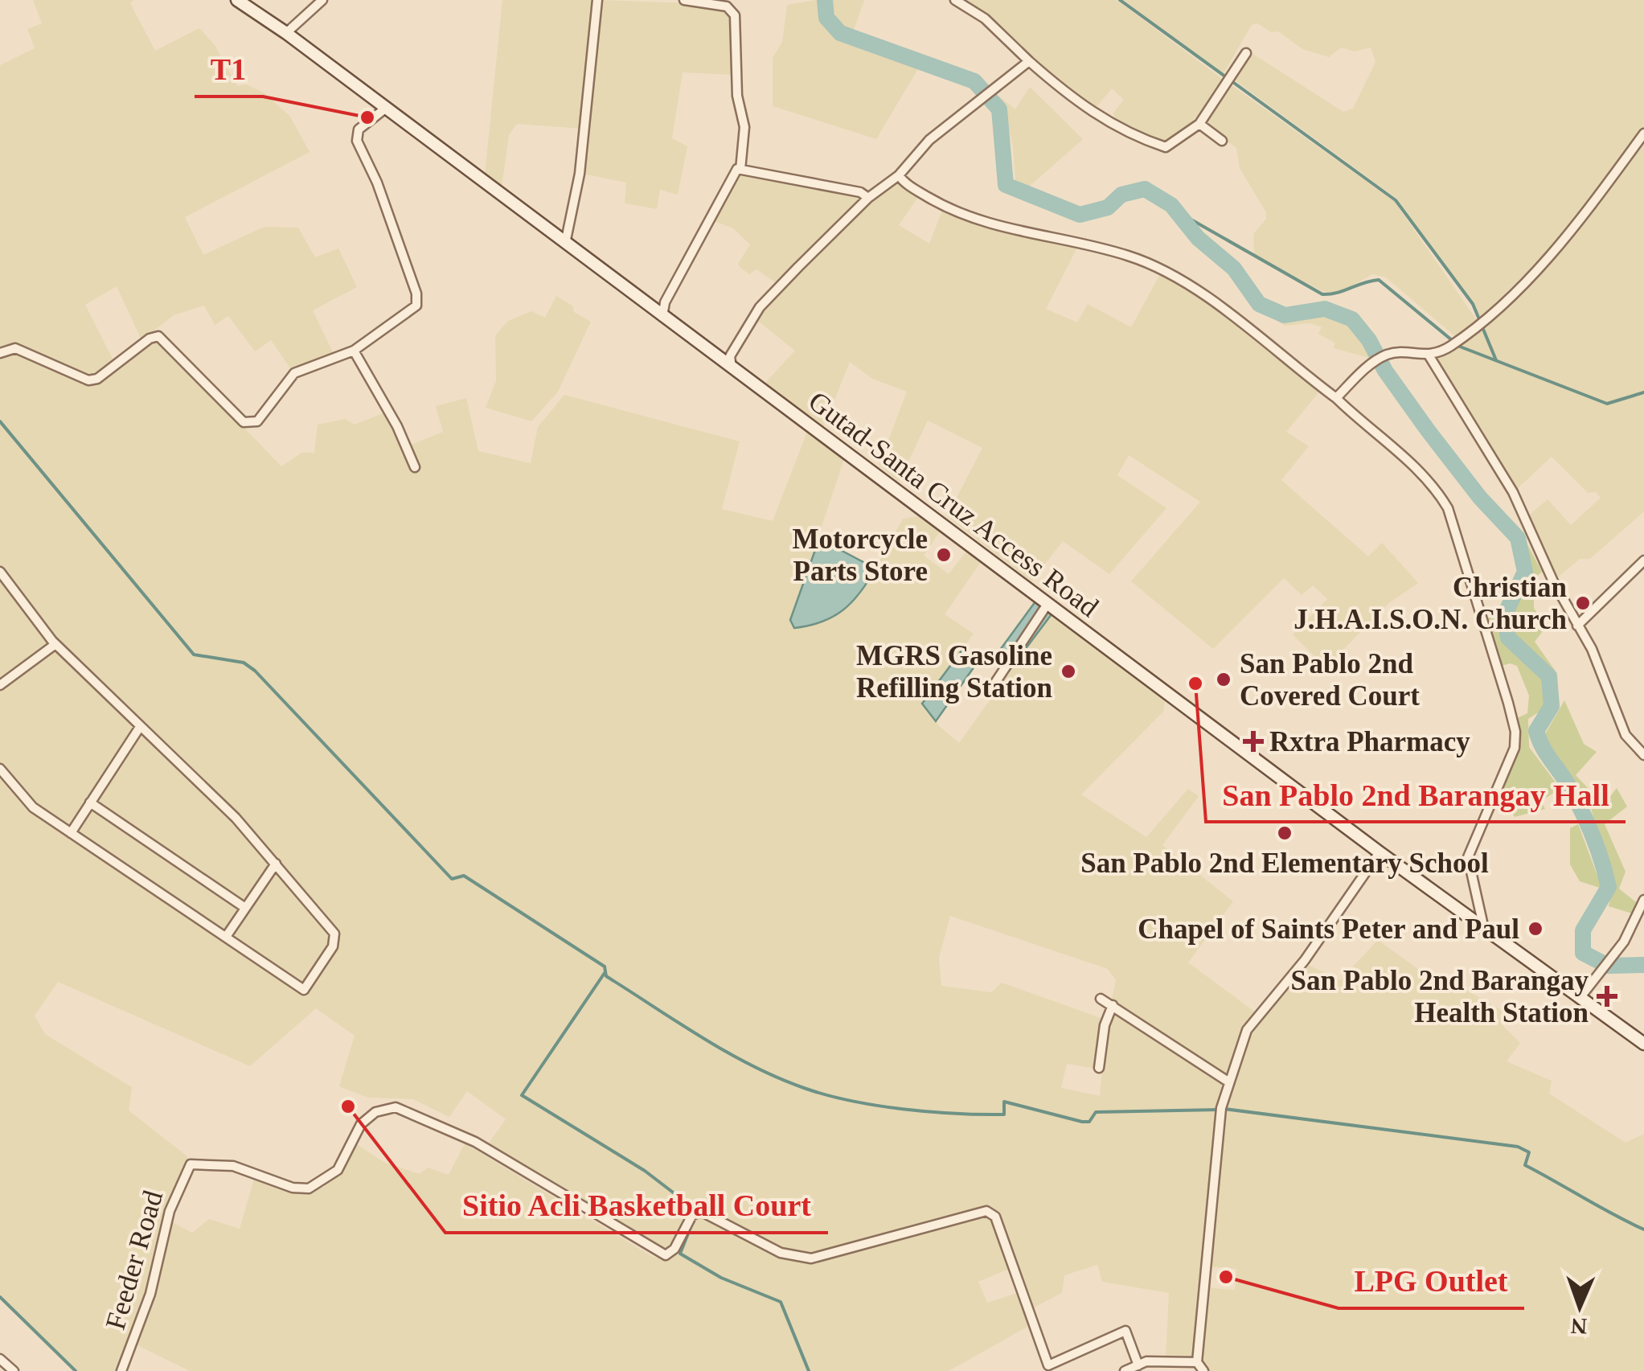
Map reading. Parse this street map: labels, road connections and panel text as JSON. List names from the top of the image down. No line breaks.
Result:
{"streets":{"main road":["Gutad-Santa Cruz Access Road"],"street":["Feeder Road"]},"places":{"other":["T1","Motorcycle Parts Store","Christian J.H.A.I.S.O.N. Church","MGRS Gasoline Refilling Station","San Pablo 2nd Covered Court","San Pablo 2nd Barangay Hall","San Pablo 2nd Elementary School","Chapel of Saints Peter and Paul","Sitio Acli Basketball Court","LPG Outlet"],"health":["Rxtra Pharmacy","San Pablo 2nd Barangay Health Station"]},"north":"bottom"}
